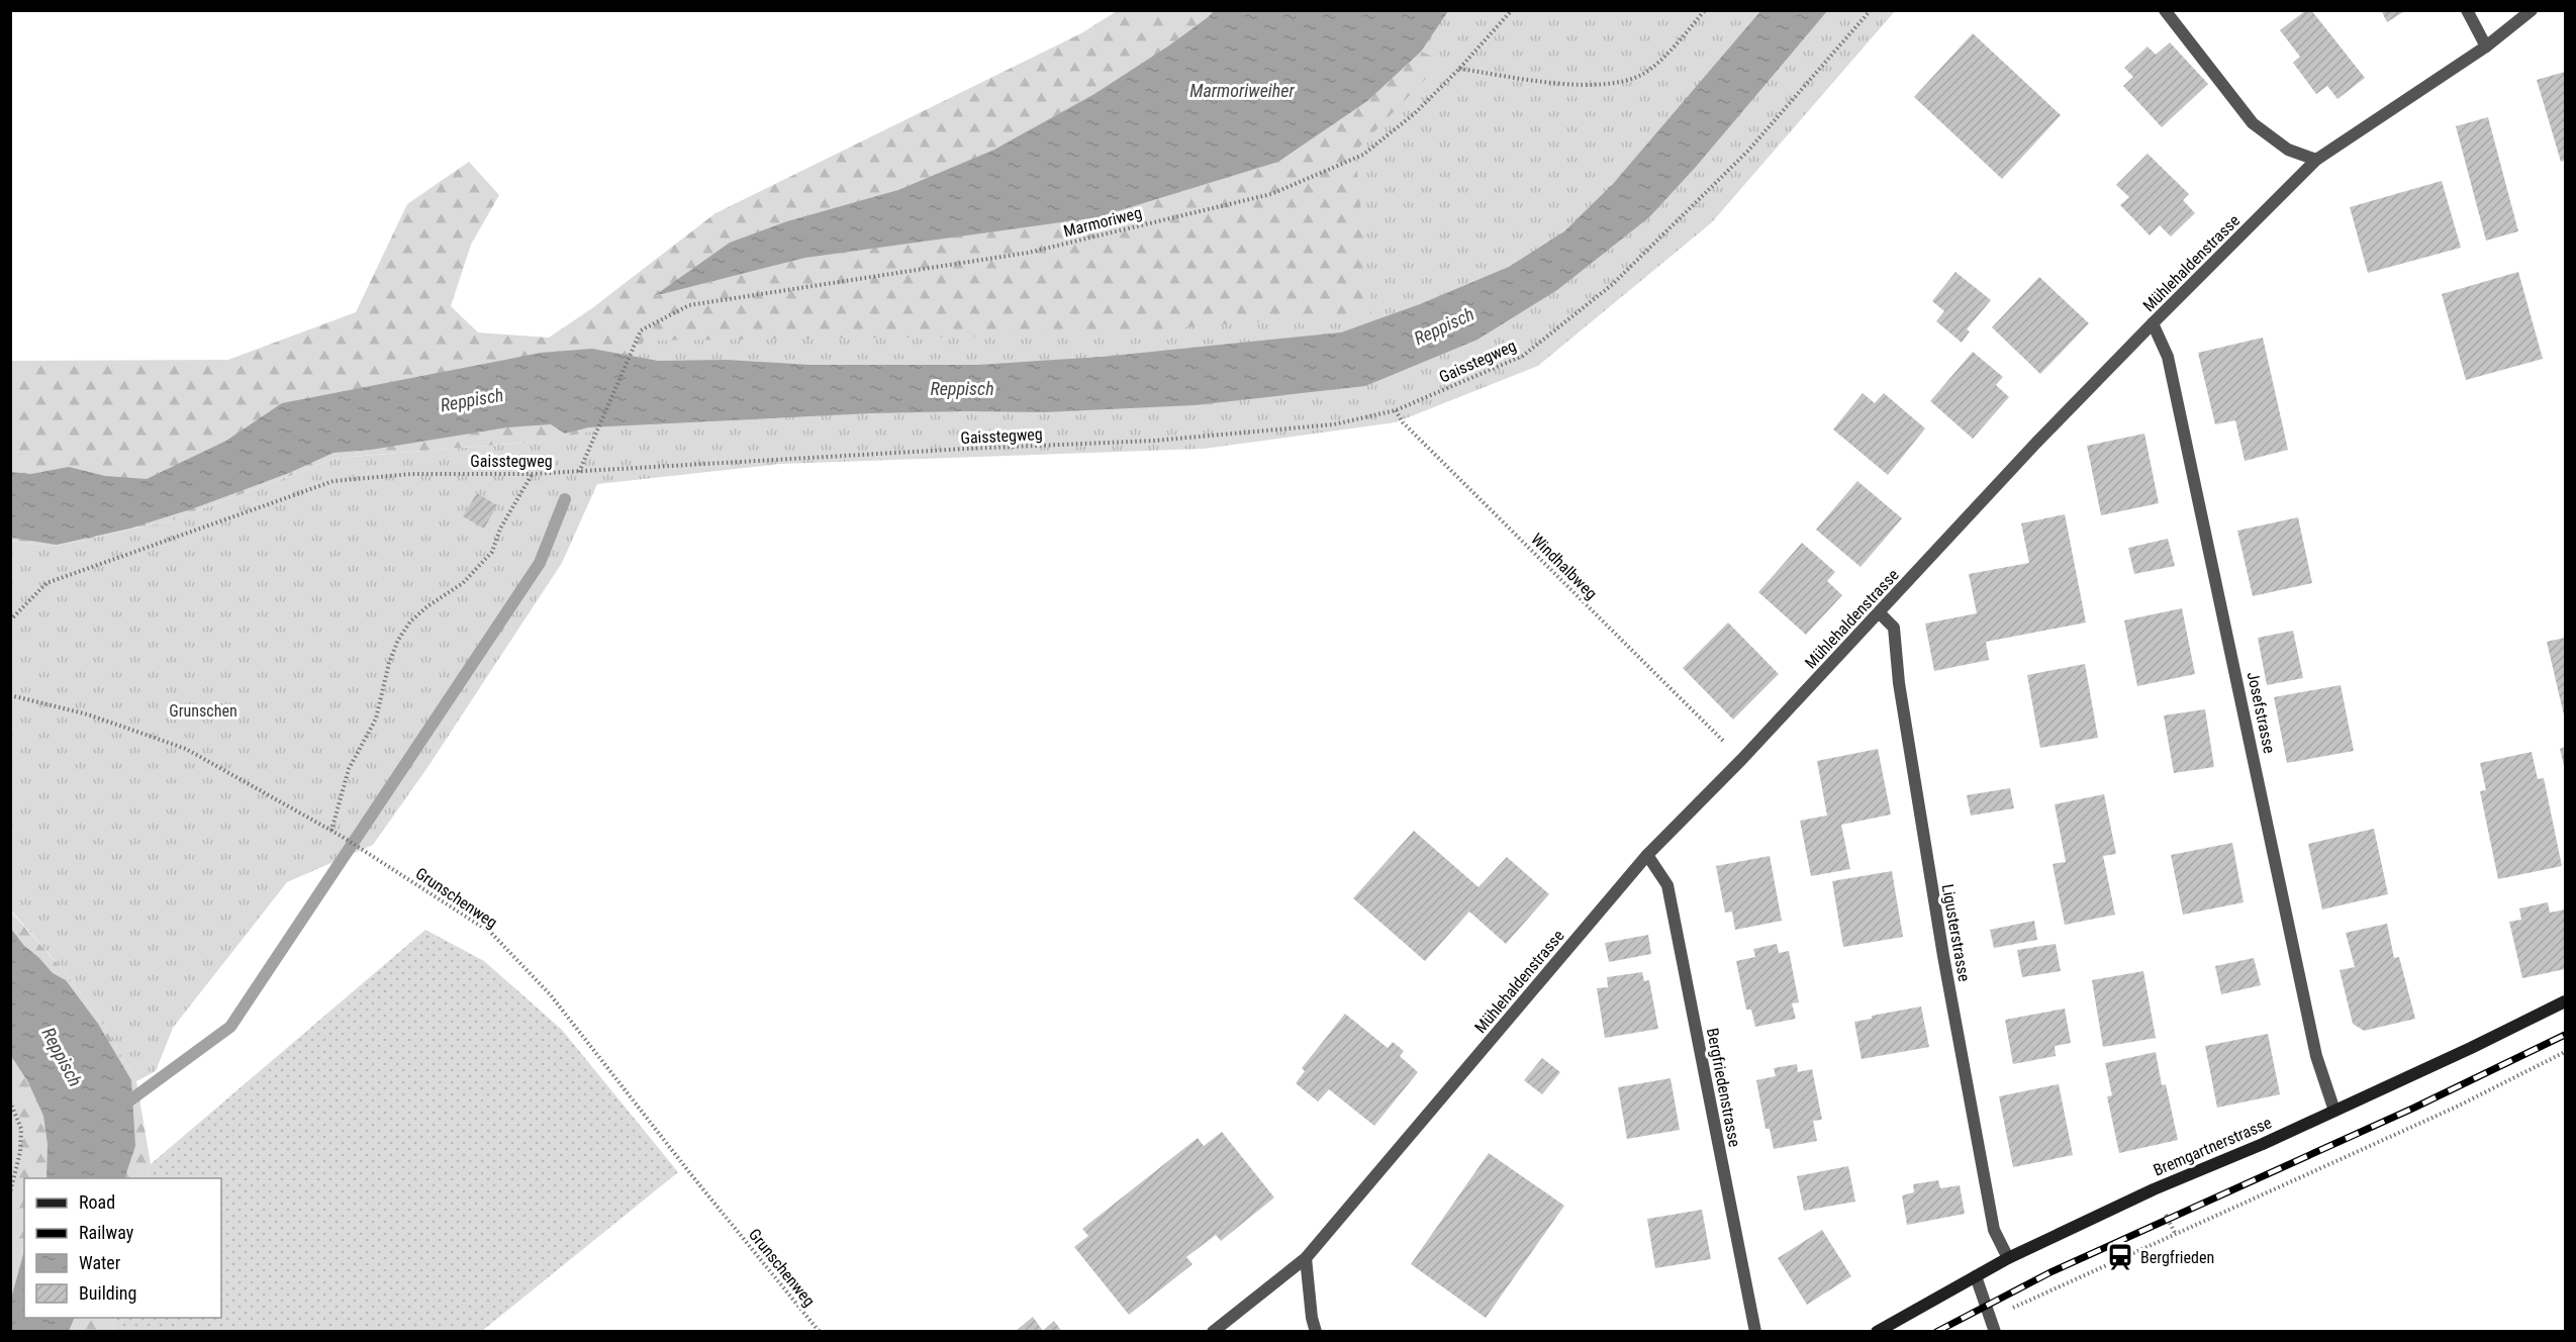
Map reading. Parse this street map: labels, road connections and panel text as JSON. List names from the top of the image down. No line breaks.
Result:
{"streets":{"main road":["Bremgartnerstrasse"],"street":["Mühlehaldenstrasse","Josefstrasse","Ligusterstrasse","Bergfriedenstrasse"],"path":["Marmoriweg","Gaisstegweg","Windhalbweg","Grunschenweg"]},"crossings":[["Marmoriweg","Gaisstegweg"],["Mühlehaldenstrasse","Josefstrasse"],["Mühlehaldenstrasse","Ligusterstrasse"],["Mühlehaldenstrasse","Bergfriedenstrasse"],["Gaisstegweg","Windhalbweg"],["Josefstrasse","Bremgartnerstrasse"],["Ligusterstrasse","Bremgartnerstrasse"]],"water":["Marmoriweiher","Reppisch"],"parks":["Grunschen"],"places":{"station":["Bergfrieden"]},"legend":["Road","Railway","Water","Building"]}
